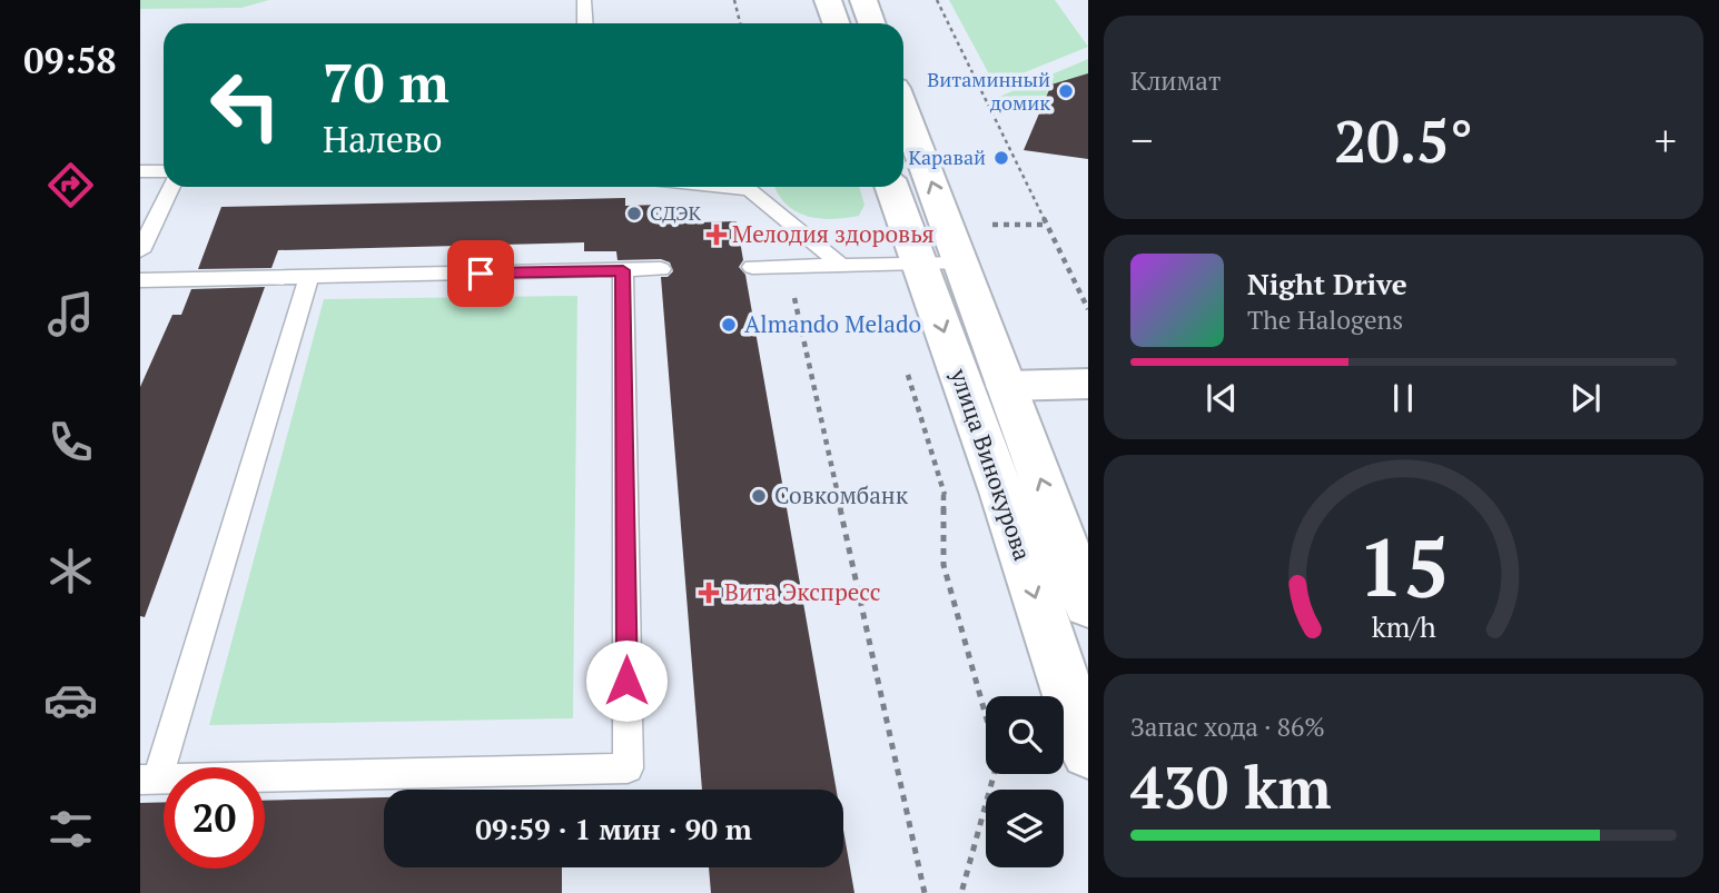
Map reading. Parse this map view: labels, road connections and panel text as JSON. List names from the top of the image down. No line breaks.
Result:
{"streets":{"main road":["улица Винокурова"]},"places":{"other":["Витаминный домик","Каравай","СДЭК","Almando Melado","Совкомбанк"],"health":["Мелодия здоровья","Вита Экспресс"]},"page":{"tabs":"09:58","tile":["Климат",["Запас хода · 86%","430 km"]],"turn":["70 m","Налево"],"heat":["−","20.5°","+"],"song":["Night Drive","The Halogens"],"limit":"20","trip":"09:59 · 1 мин · 90 m","gauge":["15","km/h"]}}
